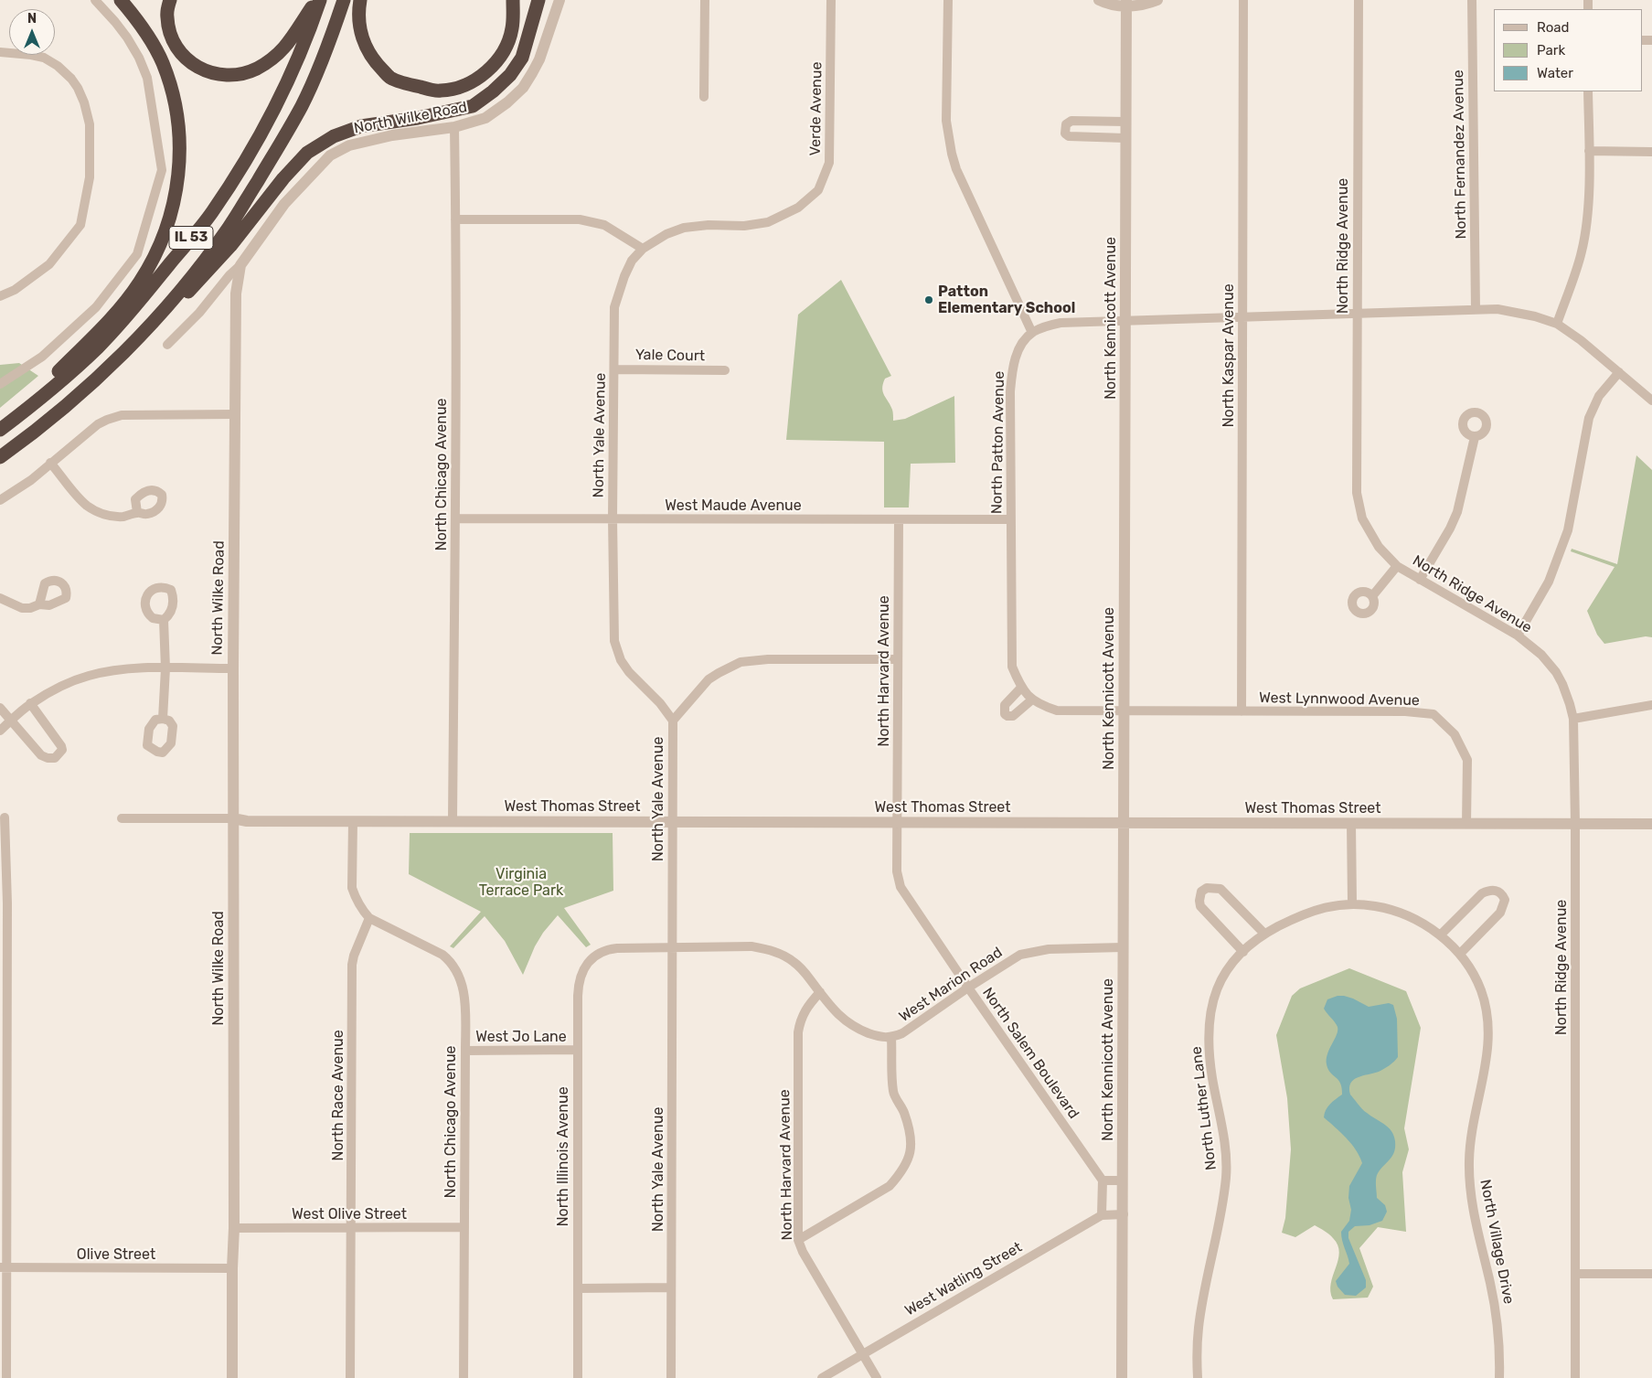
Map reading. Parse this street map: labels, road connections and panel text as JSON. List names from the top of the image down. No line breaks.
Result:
{"streets":{"highway":["IL 53"],"street":["Verde Avenue","North Wilke Road","North Fernandez Avenue","North Ridge Avenue","North Kennicott Avenue","Yale Court","North Kaspar Avenue","North Yale Avenue","North Patton Avenue","North Chicago Avenue","West Maude Avenue","North Harvard Avenue","West Lynnwood Avenue","West Thomas Street","West Marion Road","West Jo Lane","North Salem Boulevard","North Race Avenue","North Luther Lane","North Illinois Avenue","West Olive Street","North Village Drive","Olive Street","West Watling Street"]},"crossings":[["Verde Avenue","North Yale Avenue"],["North Wilke Road","North Chicago Avenue"],["North Wilke Road","West Thomas Street"],["North Wilke Road","West Olive Street"],["North Wilke Road","Olive Street"],["North Ridge Avenue","West Thomas Street"],["North Kennicott Avenue","North Patton Avenue"],["North Kennicott Avenue","West Lynnwood Avenue"],["North Kennicott Avenue","West Thomas Street"],["North Kennicott Avenue","West Marion Road"],["North Kennicott Avenue","West Watling Street"],["Yale Court","North Yale Avenue"],["North Kaspar Avenue","West Lynnwood Avenue"],["North Yale Avenue","West Maude Avenue"],["North Yale Avenue","West Thomas Street"],["North Yale Avenue","West Marion Road"],["North Patton Avenue","West Maude Avenue"],["North Patton Avenue","West Lynnwood Avenue"],["North Chicago Avenue","West Maude Avenue"],["North Chicago Avenue","West Thomas Street"],["North Chicago Avenue","West Jo Lane"],["North Chicago Avenue","North Race Avenue"],["North Chicago Avenue","West Olive Street"],["West Maude Avenue","North Harvard Avenue"],["North Harvard Avenue","West Thomas Street"],["North Harvard Avenue","West Marion Road"],["North Harvard Avenue","North Salem Boulevard"],["North Harvard Avenue","West Watling Street"],["West Lynnwood Avenue","West Thomas Street"],["West Thomas Street","North Salem Boulevard"],["West Marion Road","North Salem Boulevard"],["West Marion Road","North Illinois Avenue"],["West Jo Lane","North Illinois Avenue"],["North Race Avenue","West Olive Street"],["North Luther Lane","North Village Drive"]],"parks":["Virginia Terrace Park"],"places":["Patton Elementary School"],"legend":["Road","Park","Water"],"north":"top"}
